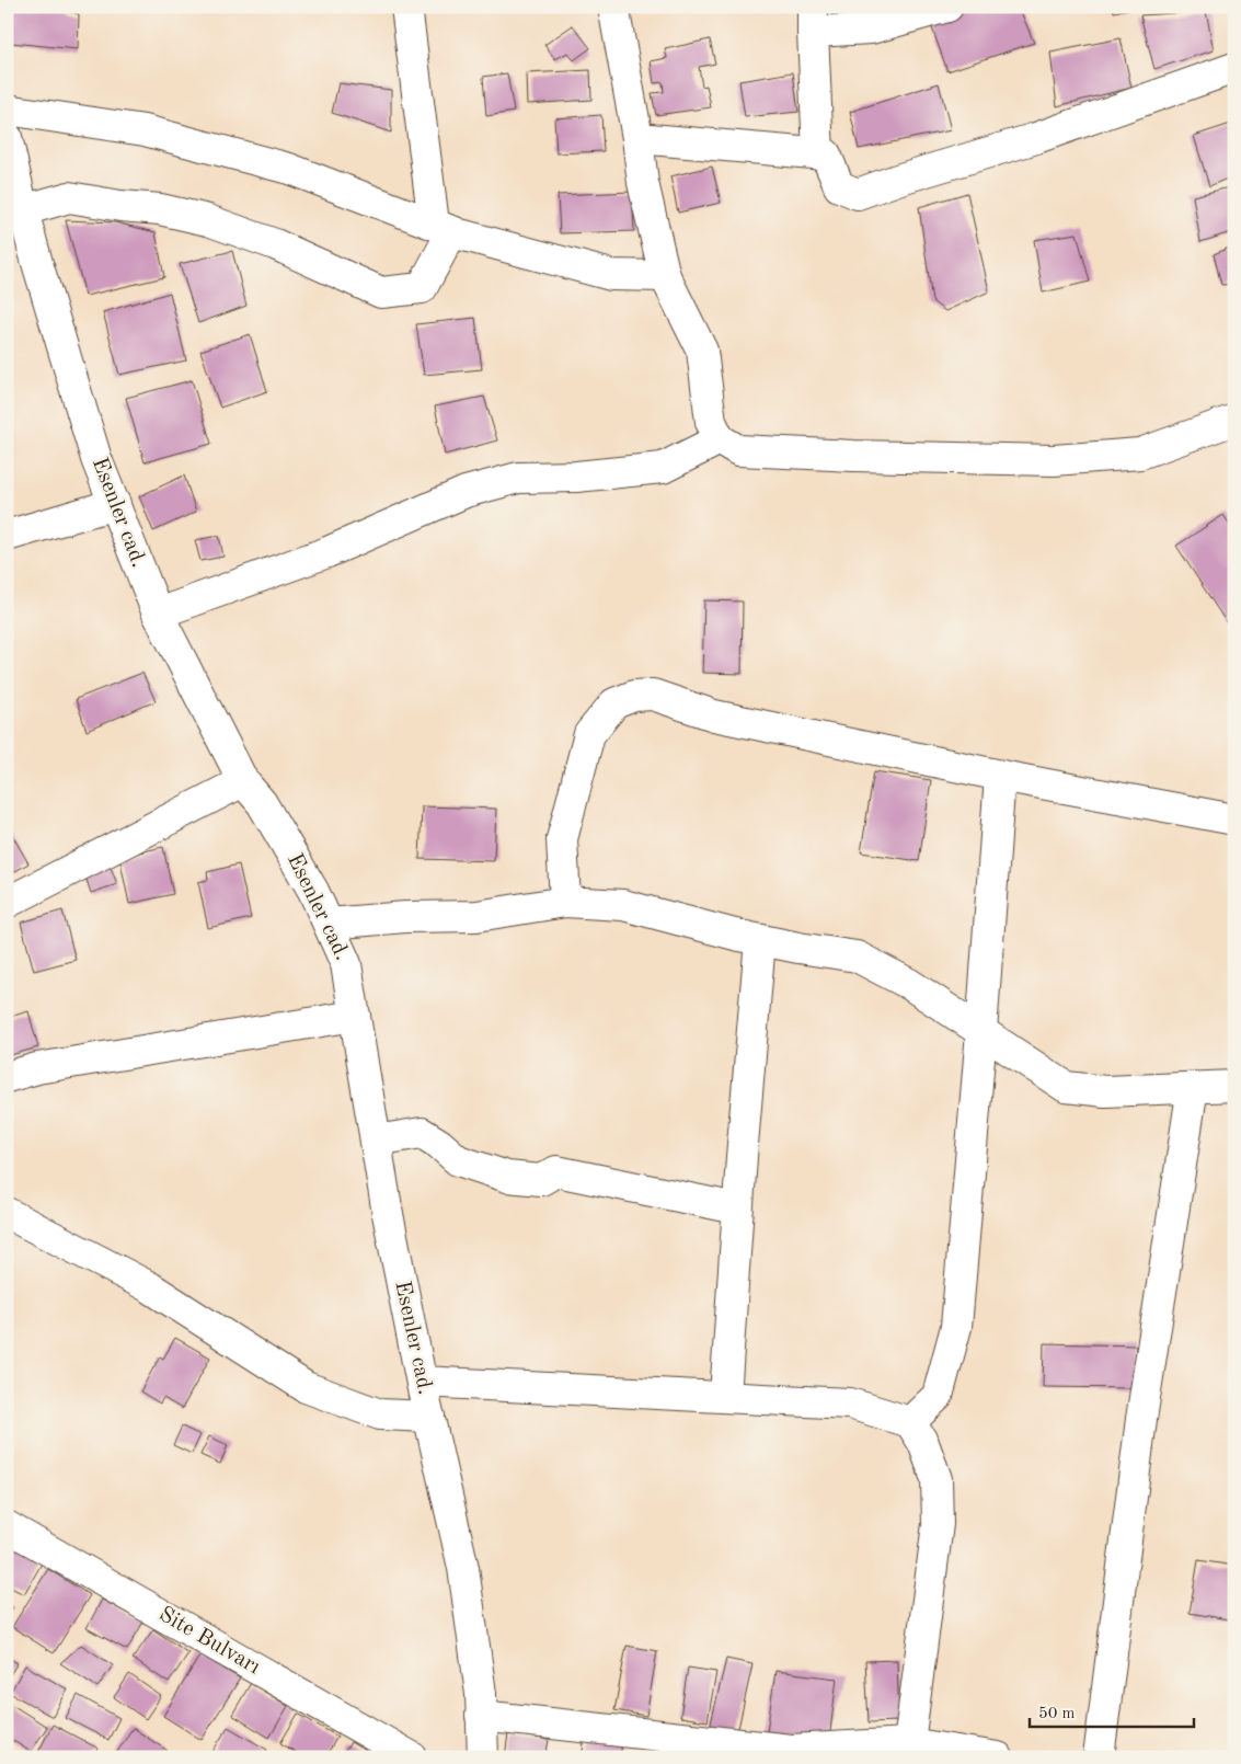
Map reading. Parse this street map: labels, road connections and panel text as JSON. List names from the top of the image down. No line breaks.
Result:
{"streets":{"street":["Esenler cad.","Site Bulvarı"]},"scale_bar":"50 m"}
